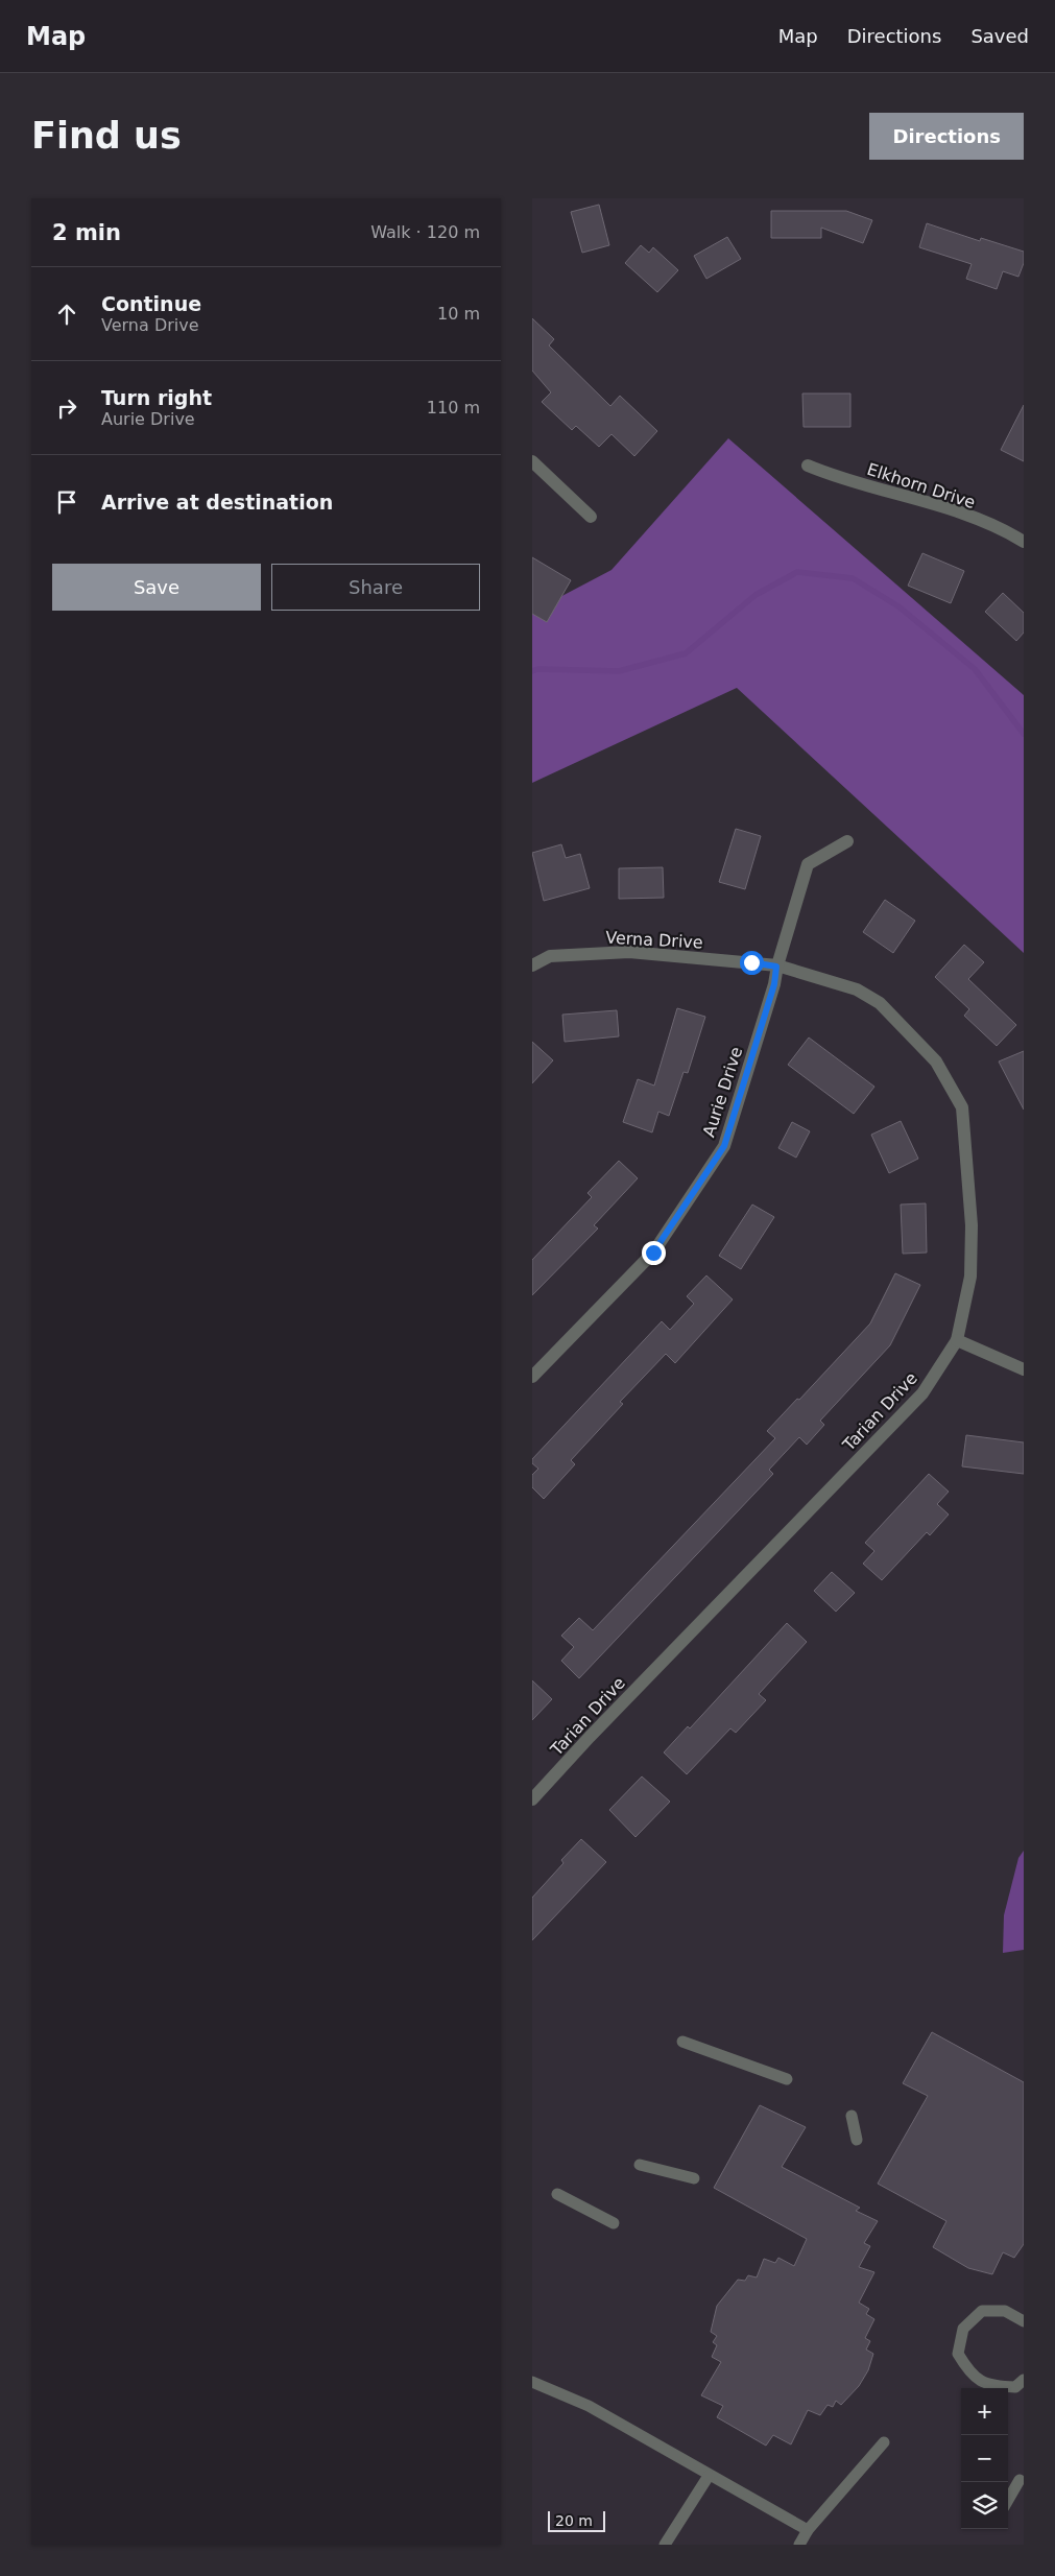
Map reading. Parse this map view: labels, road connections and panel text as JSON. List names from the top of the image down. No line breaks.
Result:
{"streets":{"street":["Elkhorn Drive","Verna Drive","Aurie Drive","Tarian Drive"]},"crossings":[["Verna Drive","Aurie Drive"],["Verna Drive","Tarian Drive"],["Aurie Drive","Tarian Drive"]],"scale_bar":"20 m","page":{"header":"Map","nav":["Map","Directions","Saved"],"buttons":["Directions",["Save","Share"]],"title":"Find us","heading":["2 min","Walk · 120 m"],"list":[["Continue","Verna Drive","10 m"],["Turn right","Aurie Drive","110 m"],"Arrive at destination"],"map_buttons":["+","−"],"scale":"20 m"}}
